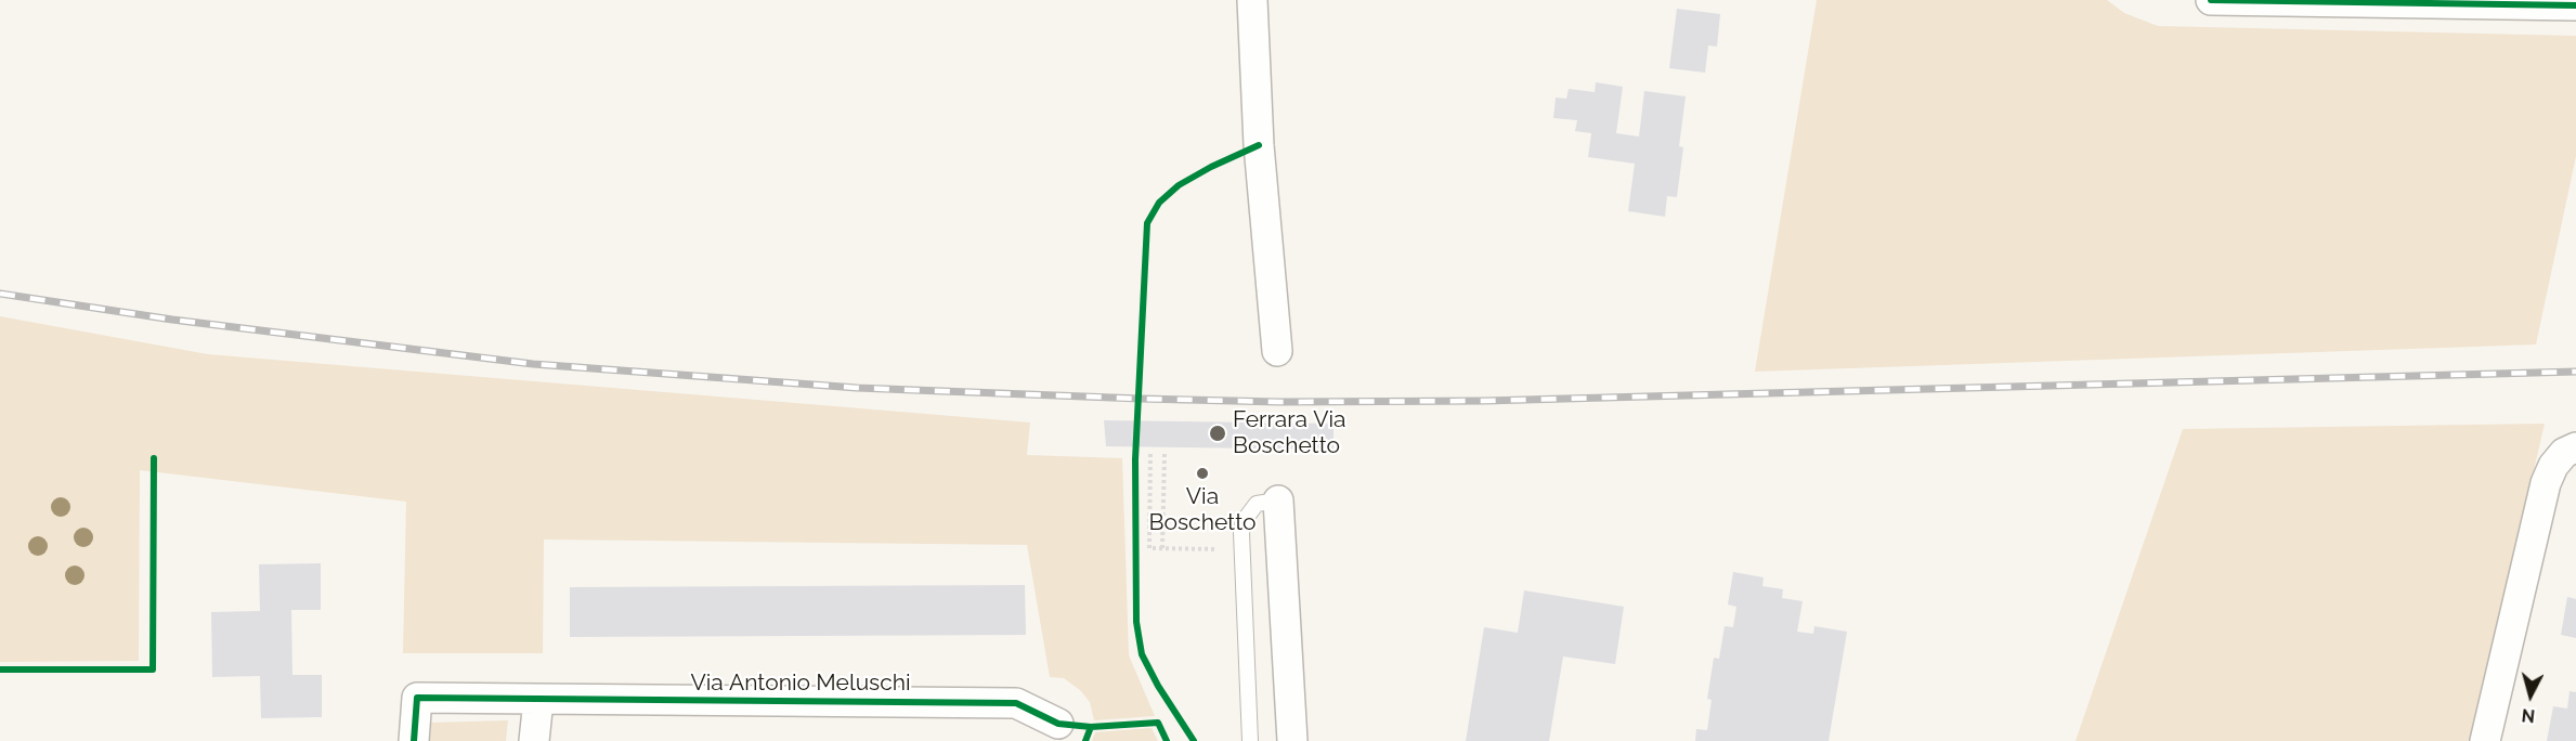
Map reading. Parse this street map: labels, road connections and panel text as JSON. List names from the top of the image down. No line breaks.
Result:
{"streets":{"street":["Via Antonio Meluschi"]},"places":["Ferrara Via Boschetto","Via Boschetto"],"north":"bottom"}
